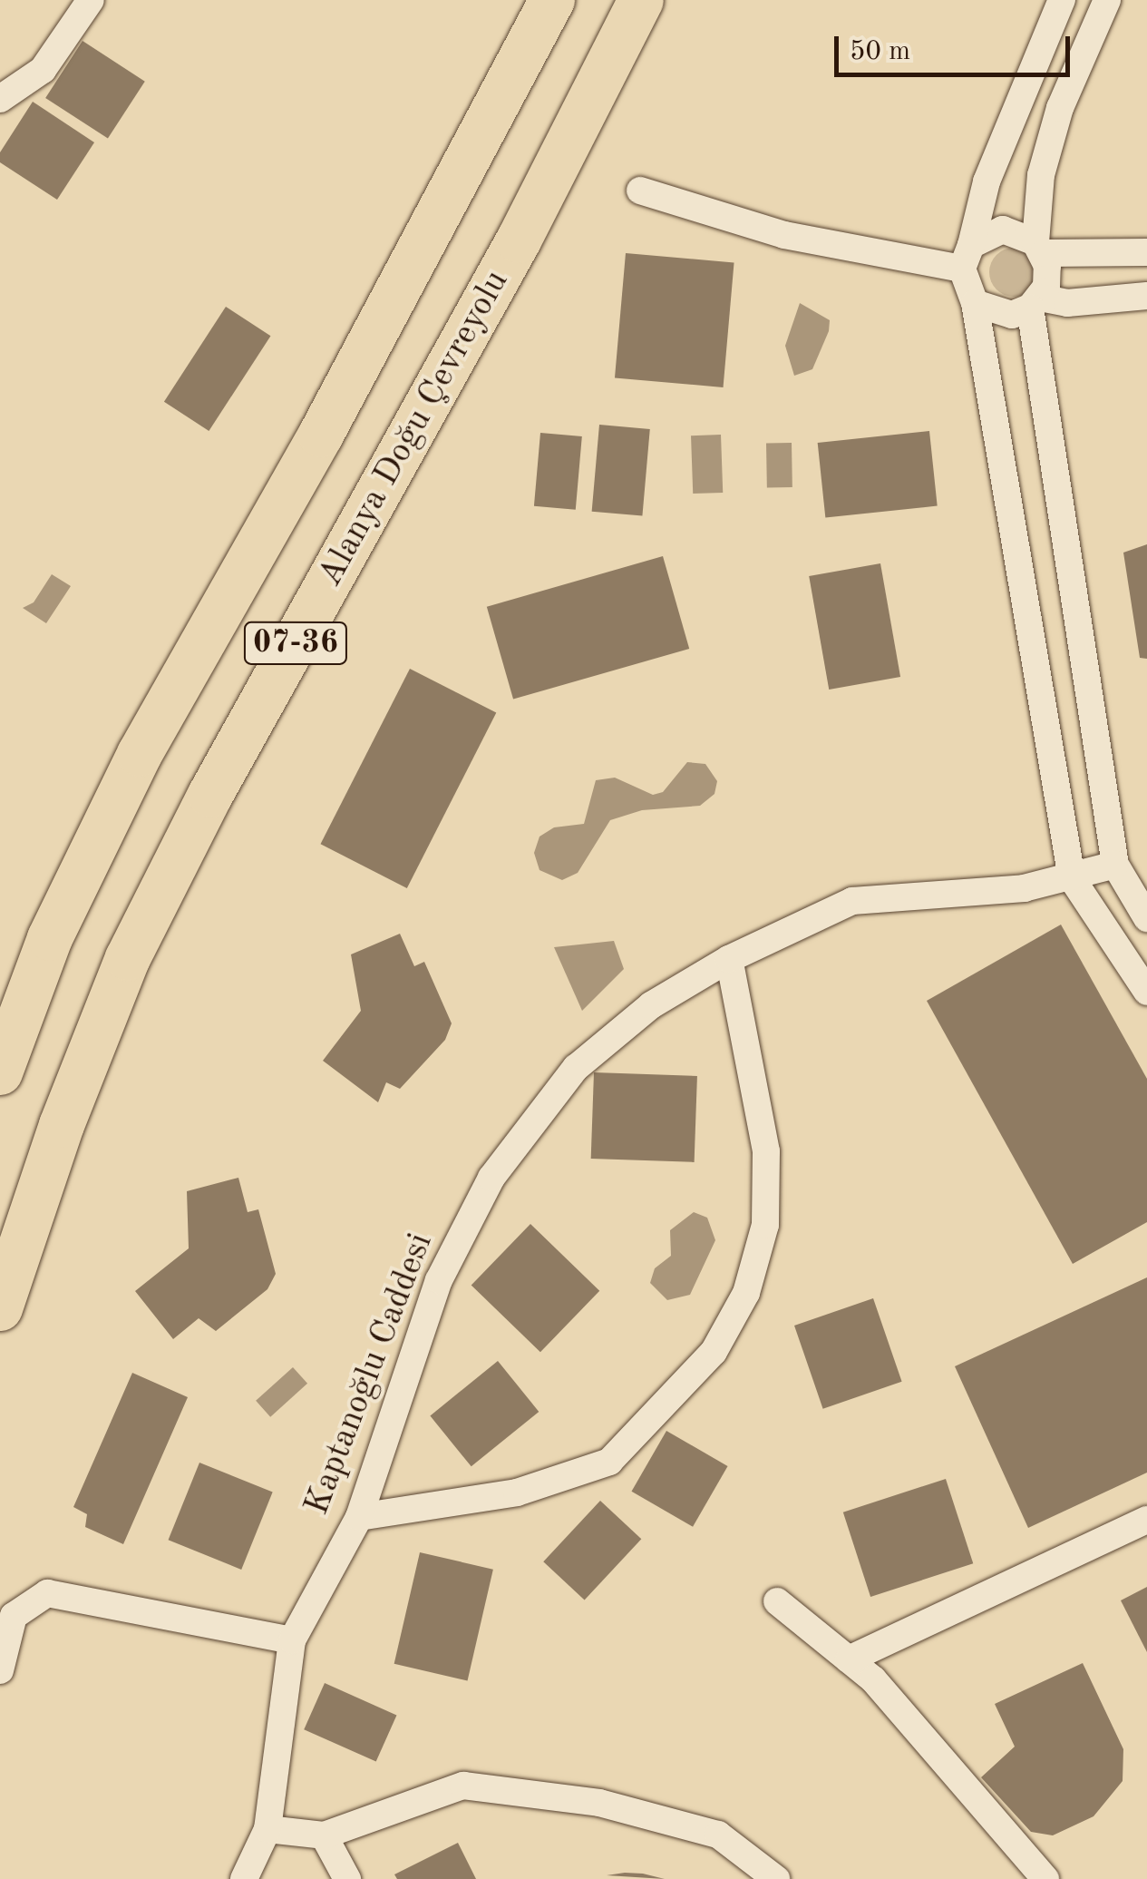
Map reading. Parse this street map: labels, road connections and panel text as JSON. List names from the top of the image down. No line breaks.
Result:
{"streets":{"highway":["Alanya Doğu Çevreyolu","07-36"],"street":["Kaptanoğlu Caddesi"]},"scale_bar":"50 m"}
